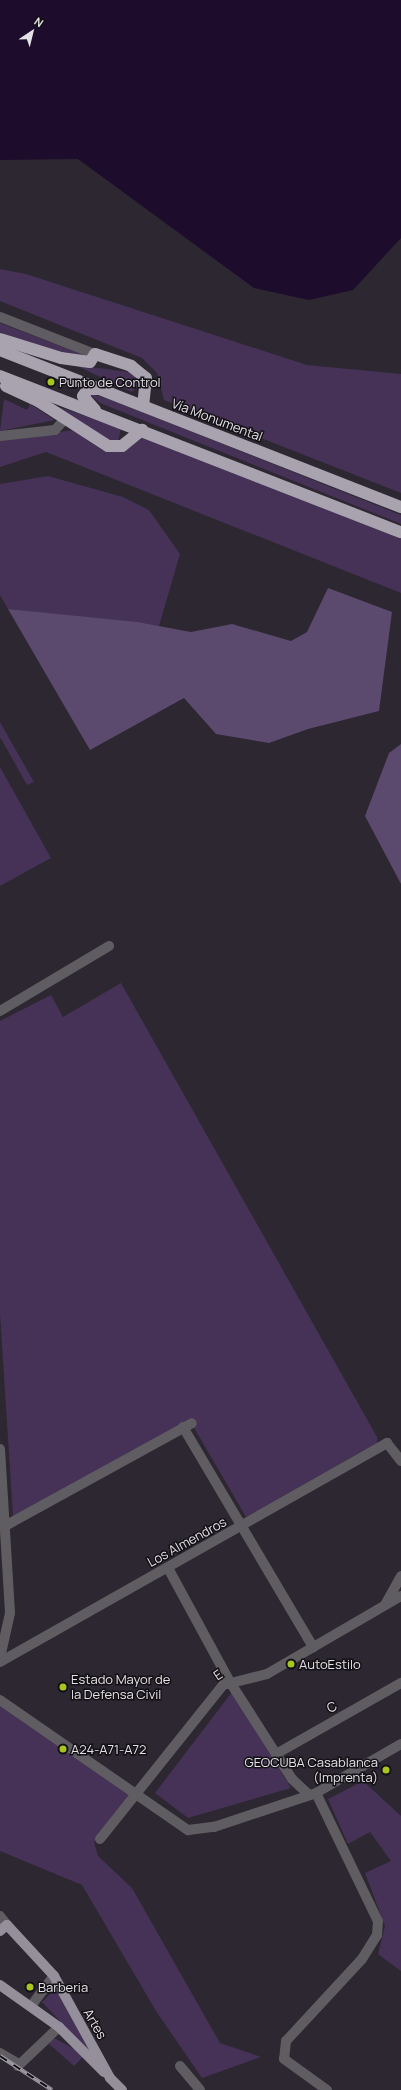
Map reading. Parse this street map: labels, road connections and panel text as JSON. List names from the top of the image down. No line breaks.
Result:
{"streets":{"highway":["Vía Monumental"],"main road":["Artes"],"street":["Los Almendros","E","C"]},"places":["Punto de Control","AutoEstilo","Estado Mayor de la Defensa Civil","A24-A71-A72","GEOCUBA Casablanca (Imprenta)","Barberia"],"north":"top right"}
